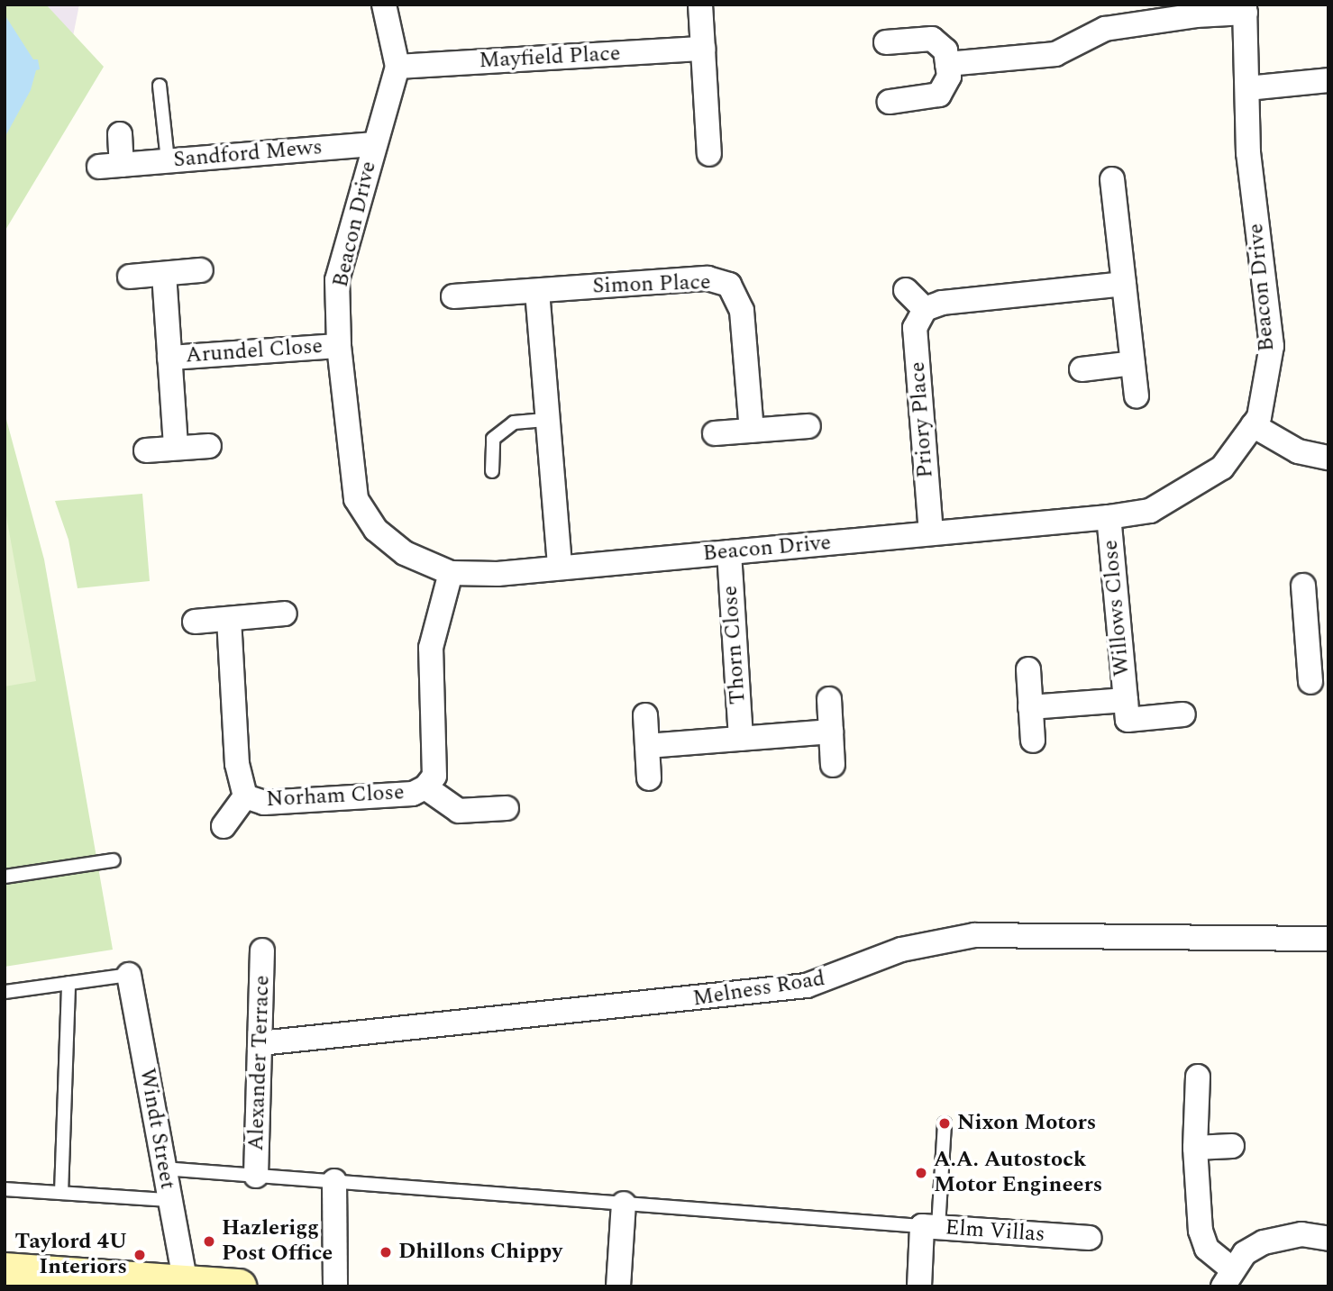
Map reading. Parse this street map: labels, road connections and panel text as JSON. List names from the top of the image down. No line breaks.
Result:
{"streets":{"street":["Mayfield Place","Sandford Mews","Beacon Drive","Simon Place","Arundel Close","Priory Place","Willows Close","Thorn Close","Norham Close","Melness Road","Alexander Terrace","Windt Street","Elm Villas"]},"crossings":[["Mayfield Place","Beacon Drive"],["Sandford Mews","Beacon Drive"],["Beacon Drive","Arundel Close"],["Beacon Drive","Priory Place"],["Beacon Drive","Willows Close"],["Beacon Drive","Thorn Close"],["Beacon Drive","Norham Close"],["Melness Road","Alexander Terrace"]],"places":["Nixon Motors","A.A. Autostock Motor Engineers","Hazlerigg Post Office","Dhillons Chippy","Taylord 4U Interiors"]}
